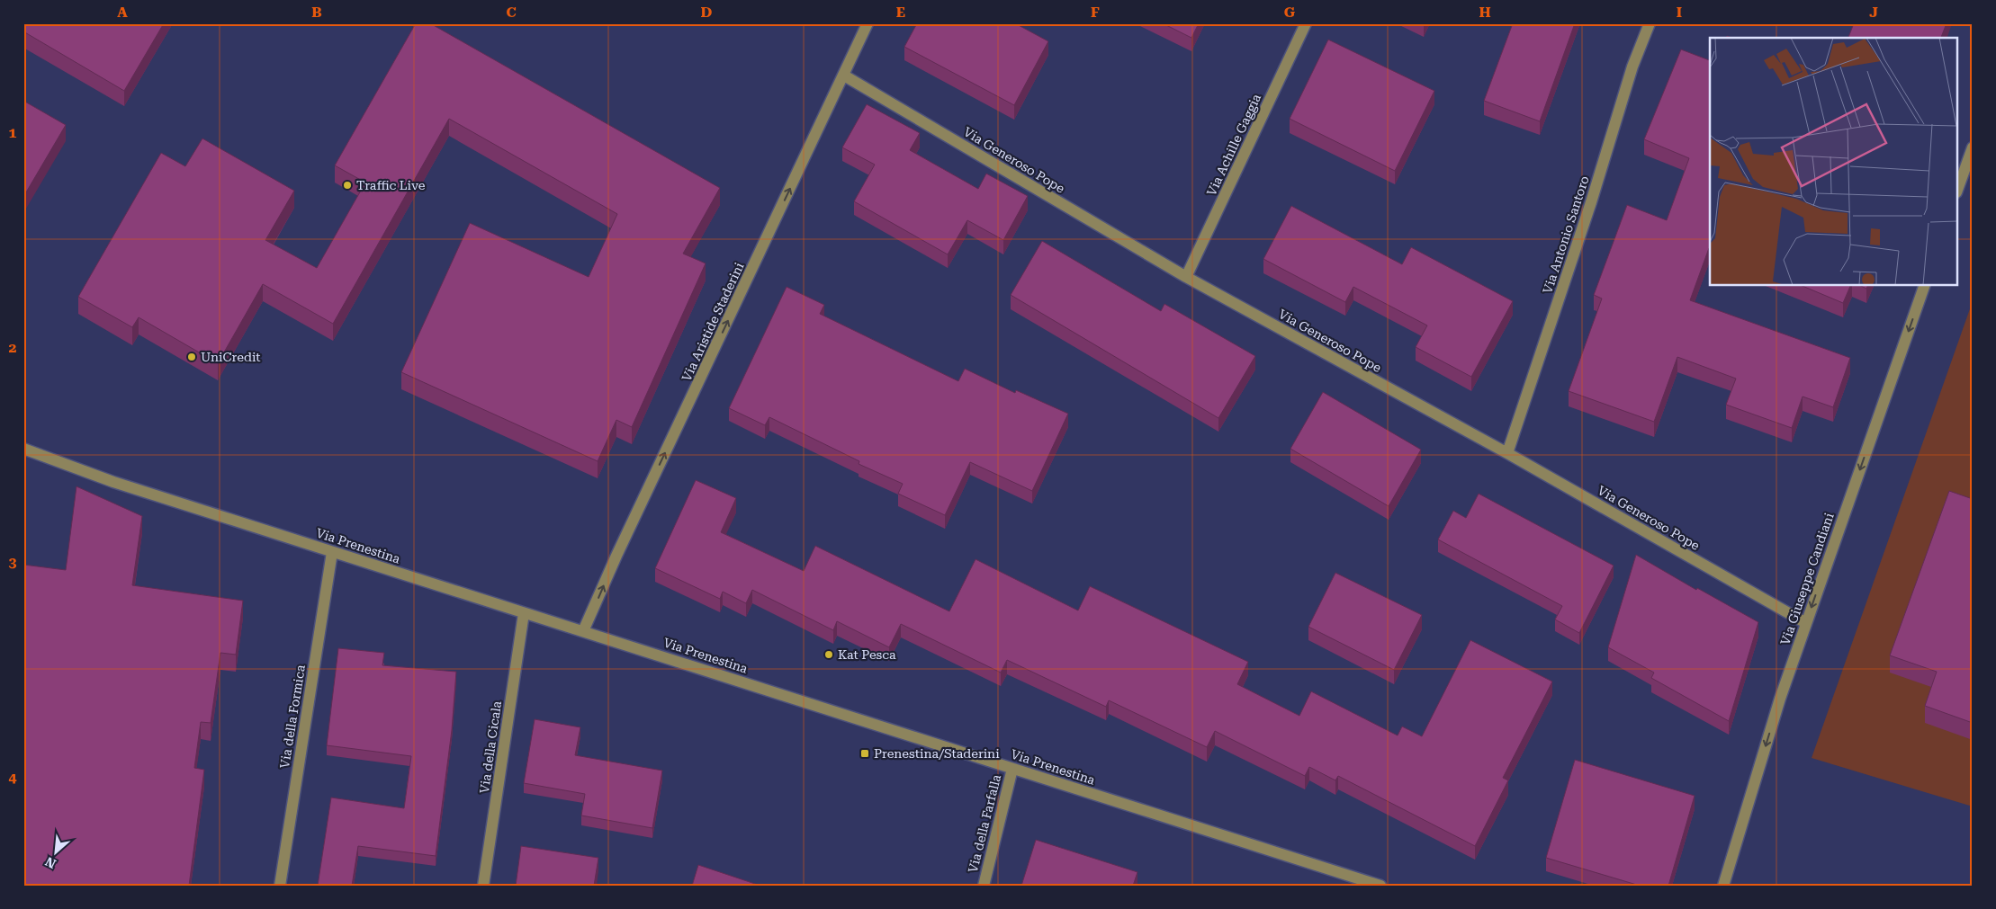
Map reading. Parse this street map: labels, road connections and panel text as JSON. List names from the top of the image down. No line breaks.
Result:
{"streets":{"street":["Via Achille Gaggia","Via Generoso Pope","Via Antonio Santoro","Via Aristide Staderini","Via Prenestina","Via Giuseppe Candiani","Via della Formica","Via della Cicala","Via della Farfalla"]},"crossings":[["Via Achille Gaggia","Via Generoso Pope"],["Via Generoso Pope","Via Antonio Santoro"],["Via Generoso Pope","Via Aristide Staderini"],["Via Generoso Pope","Via Giuseppe Candiani"],["Via Aristide Staderini","Via Prenestina"],["Via Prenestina","Via della Formica"],["Via Prenestina","Via della Cicala"],["Via Prenestina","Via della Farfalla"]],"one_way":["Via Aristide Staderini","Via Giuseppe Candiani"],"places":{"other":["Traffic Live","UniCredit","Kat Pesca"],"transit":["Prenestina/Staderini"]},"north":"bottom left","grid":{"columns":["A","B","C","D","E","F","G","H","I","J"],"rows":["1","2","3","4"]}}
